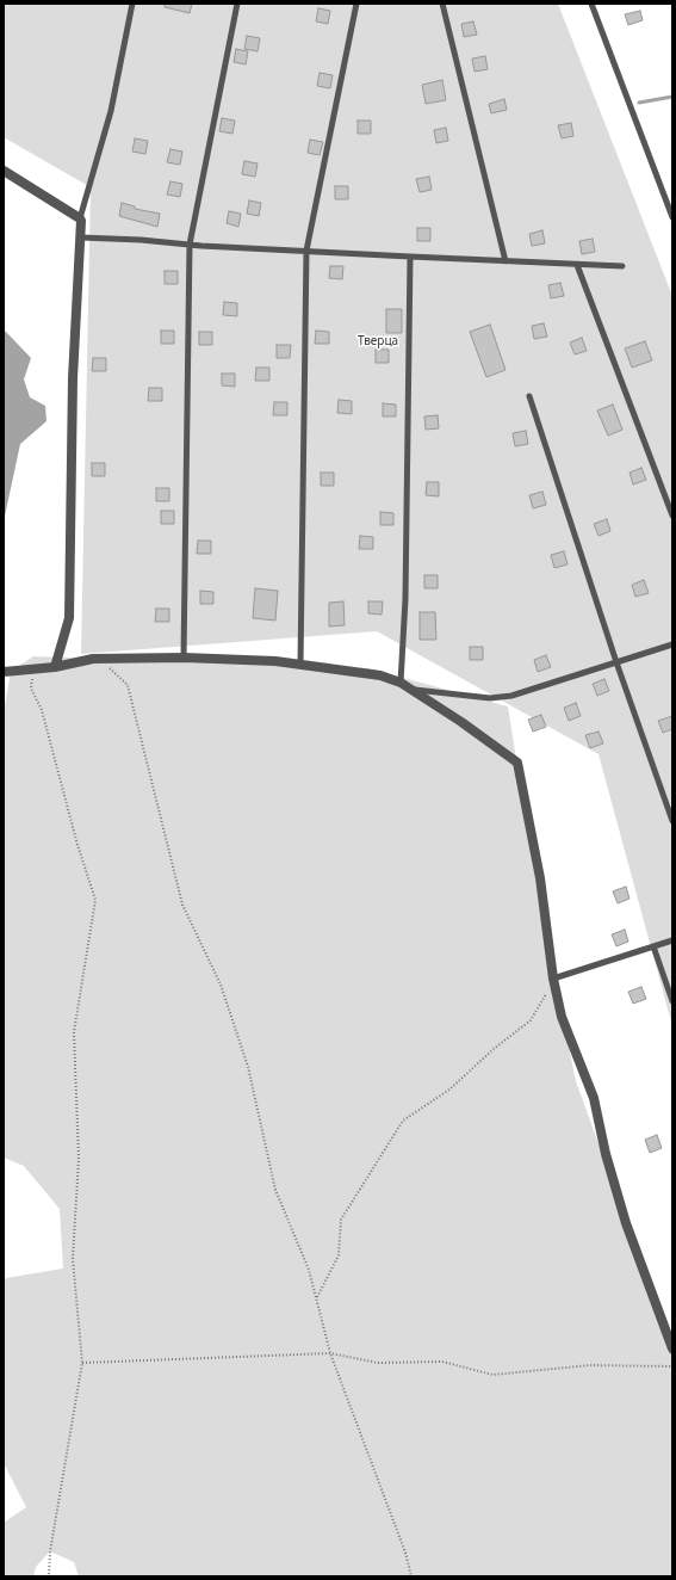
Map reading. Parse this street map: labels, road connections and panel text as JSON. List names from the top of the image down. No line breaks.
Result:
{"parks":["Тверца"]}
